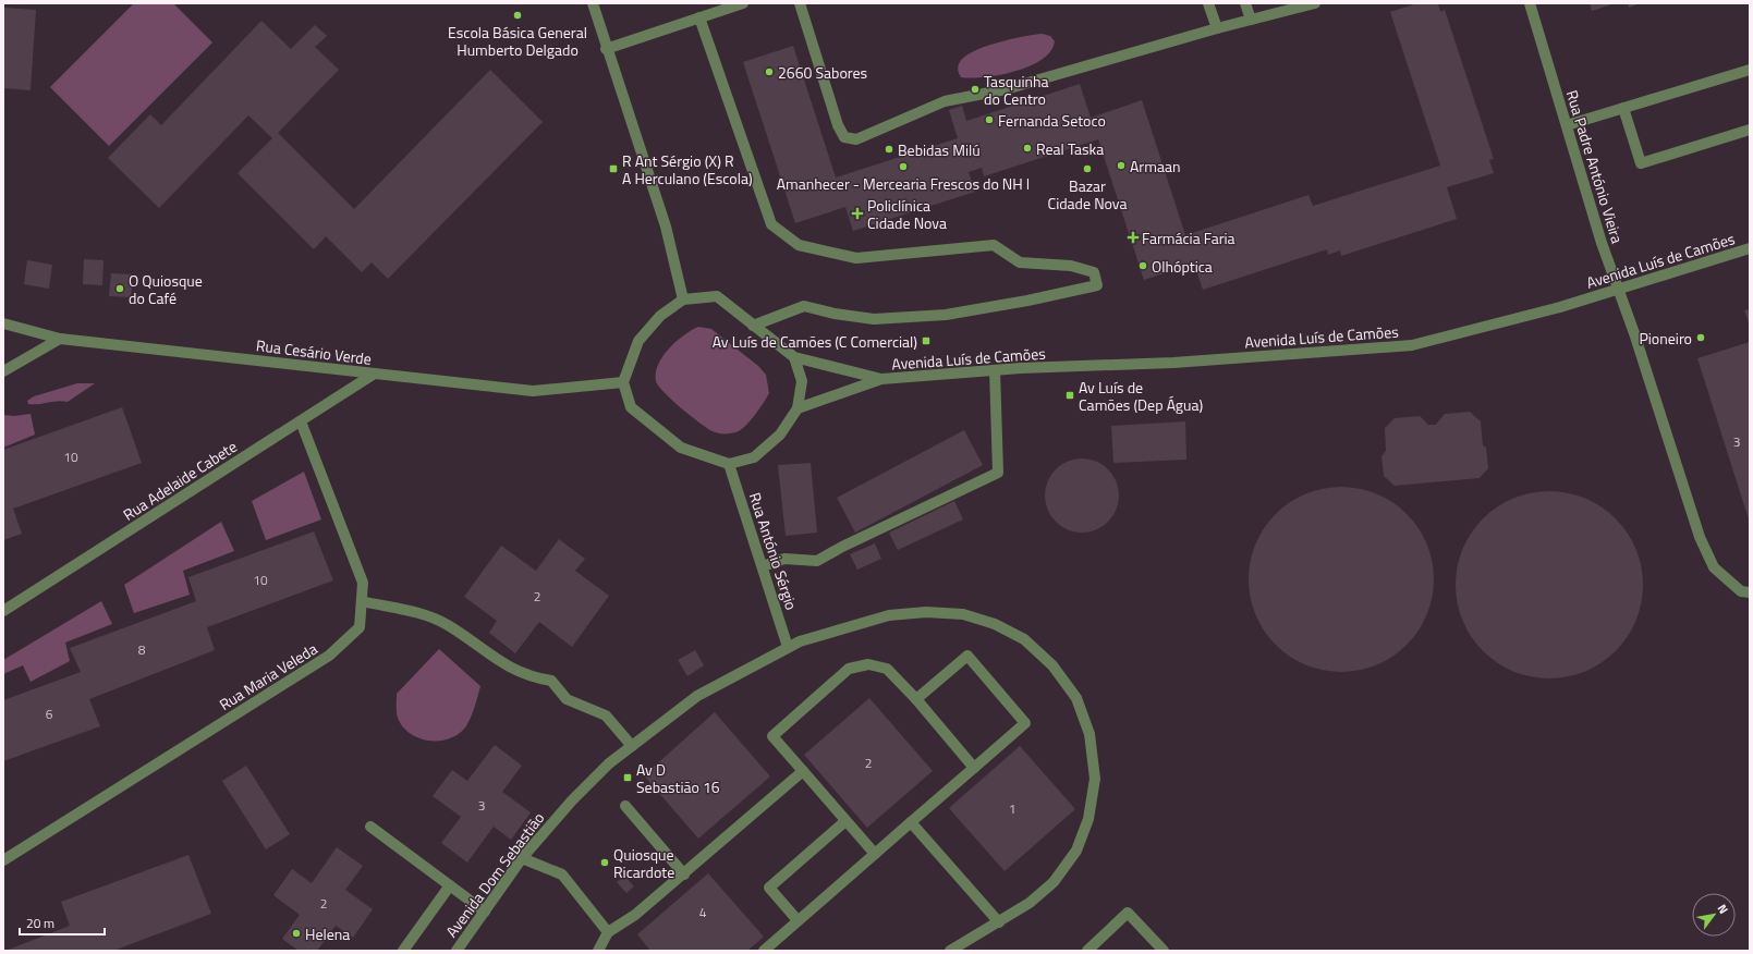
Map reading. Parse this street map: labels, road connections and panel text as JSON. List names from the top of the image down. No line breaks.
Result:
{"streets":{"street":["Rua Padre António Vieira","Avenida Luís de Camões","Rua Cesário Verde","Rua Adelaide Cabete","Rua António Sérgio","Rua Maria Veleda","Avenida Dom Sebastião"]},"crossings":[["Rua Padre António Vieira","Avenida Luís de Camões"],["Rua Cesário Verde","Rua Adelaide Cabete"],["Rua Adelaide Cabete","Rua Maria Veleda"],["Rua António Sérgio","Avenida Dom Sebastião"]],"places":{"other":["Escola Básica General Humberto Delgado","2660 Sabores","Tasquinha do Centro","Fernanda Setoco","Real Taska","Bebidas Milú","Armaan","Amanhecer - Mercearia Frescos do NH I","Bazar Cidade Nova","Olhóptica","O Quiosque do Café","Pioneiro","Quiosque Ricardote","Helena"],"transit":["R Ant Sérgio (X) R A Herculano (Escola)","Av Luís de Camões (C Comercial)","Av Luís de Camões (Dep Água)","Av D Sebastião 16"],"health":["Policlínica Cidade Nova","Farmácia Faria"]},"house_numbers":["3","10","10","2","8","6","2","3","1","2","4"],"scale_bar":"20 m","north":"top right"}
